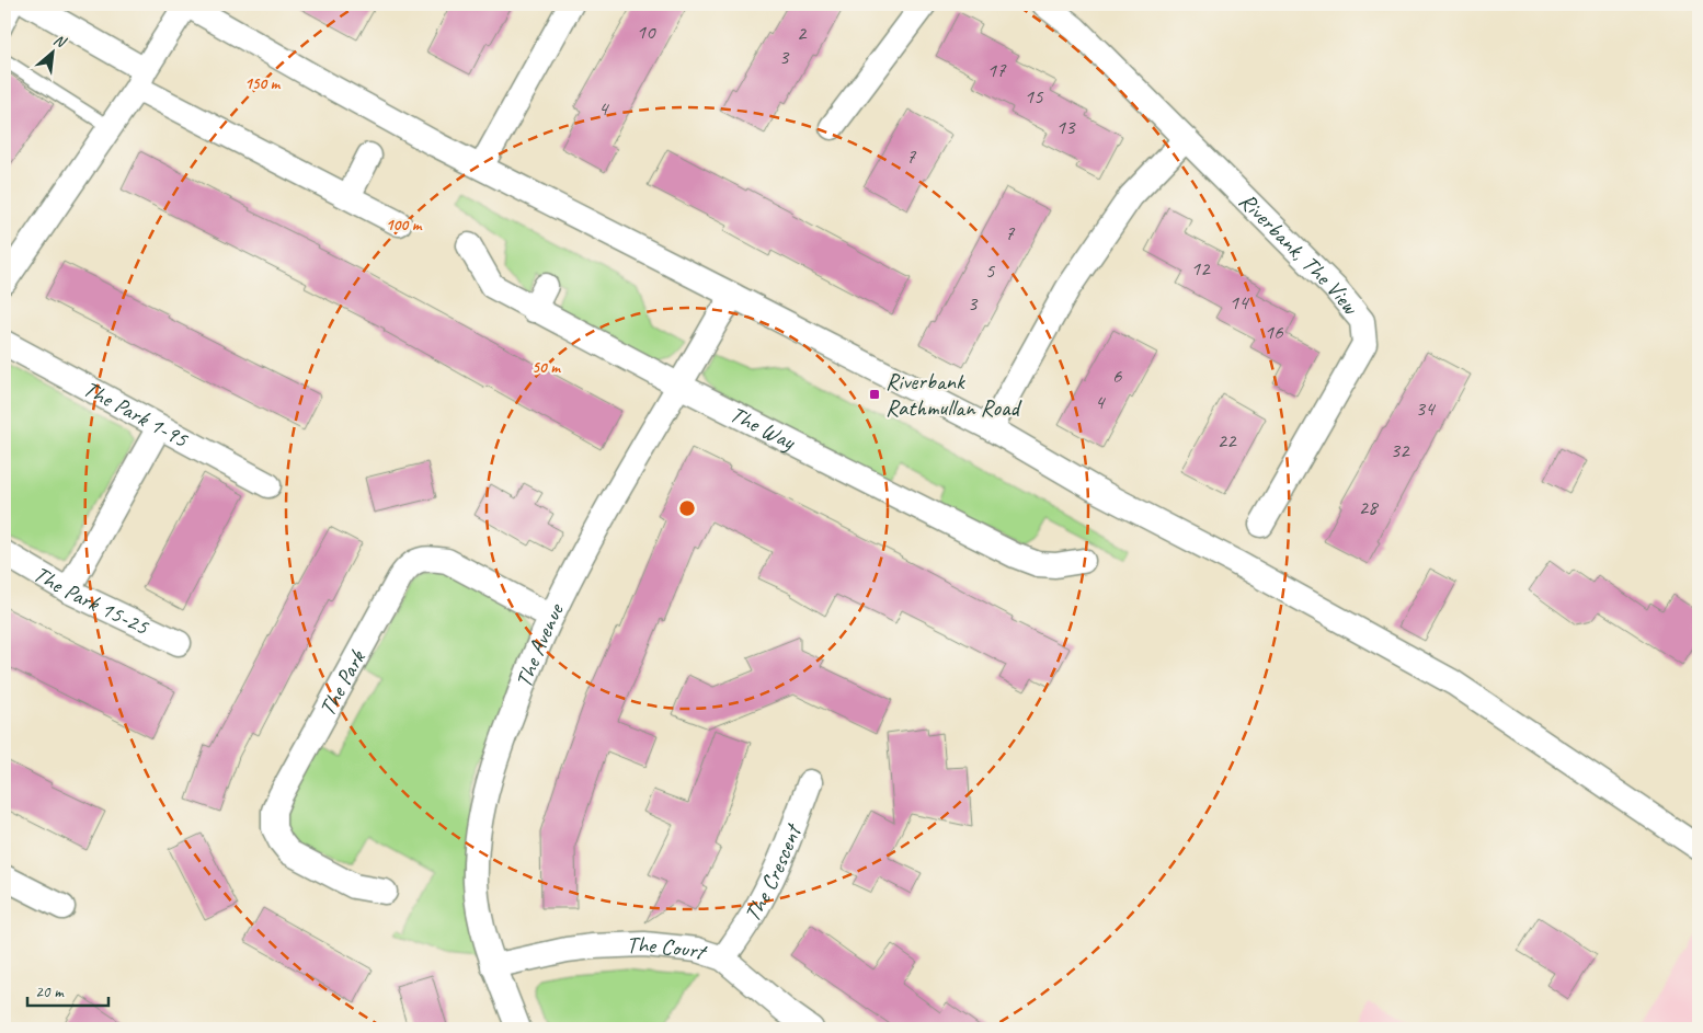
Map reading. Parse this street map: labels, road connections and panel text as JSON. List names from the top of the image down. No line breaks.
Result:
{"streets":{"street":["Riverbank, The View","The Park 1-95","The Way","The Park 15-25","The Avenue","The Park","The Crescent","The Court"]},"crossings":[["The Way","The Avenue"],["The Avenue","The Park"],["The Avenue","The Court"],["The Crescent","The Court"]],"places":{"transit":["Riverbank Rathmullan Road"]},"house_numbers":["10","2","3","17","15","4","13","7","7","12","5","14","3","16","6","4","34","22","32","28"],"scale_bar":"20 m","north":"top right","rings":["150 m","100 m","50 m"]}
